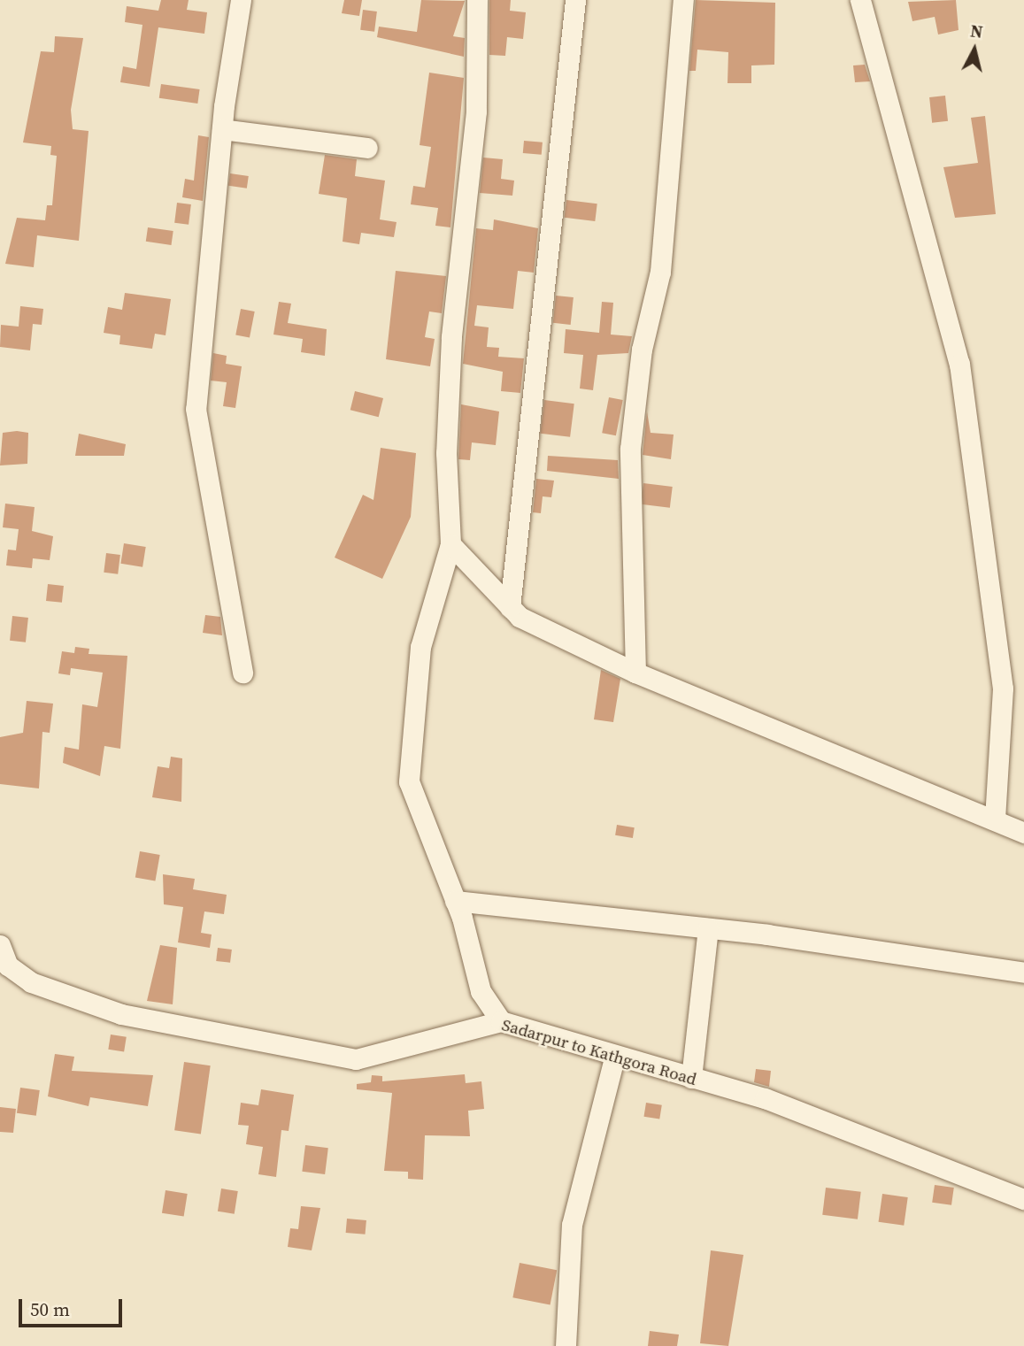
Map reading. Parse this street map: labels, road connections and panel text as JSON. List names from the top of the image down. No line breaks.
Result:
{"streets":{"street":["Sadarpur to Kathgora Road"]},"scale_bar":"50 m","north":"top"}
